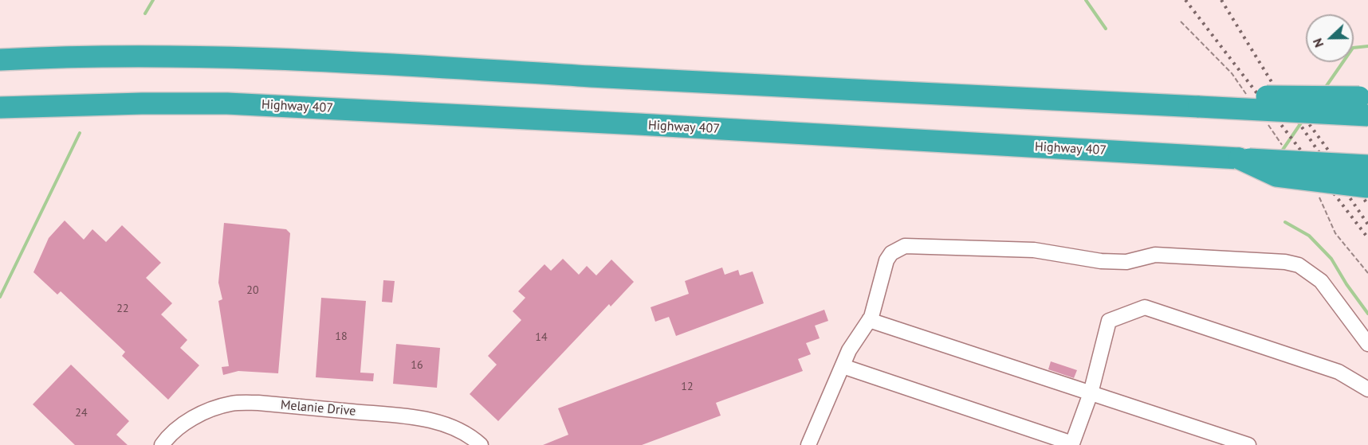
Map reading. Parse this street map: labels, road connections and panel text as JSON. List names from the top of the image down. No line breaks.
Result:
{"streets":{"highway":["Highway 407"],"street":["Melanie Drive"]},"house_numbers":["20","22","18","14","16","12","24"],"north":"left"}
